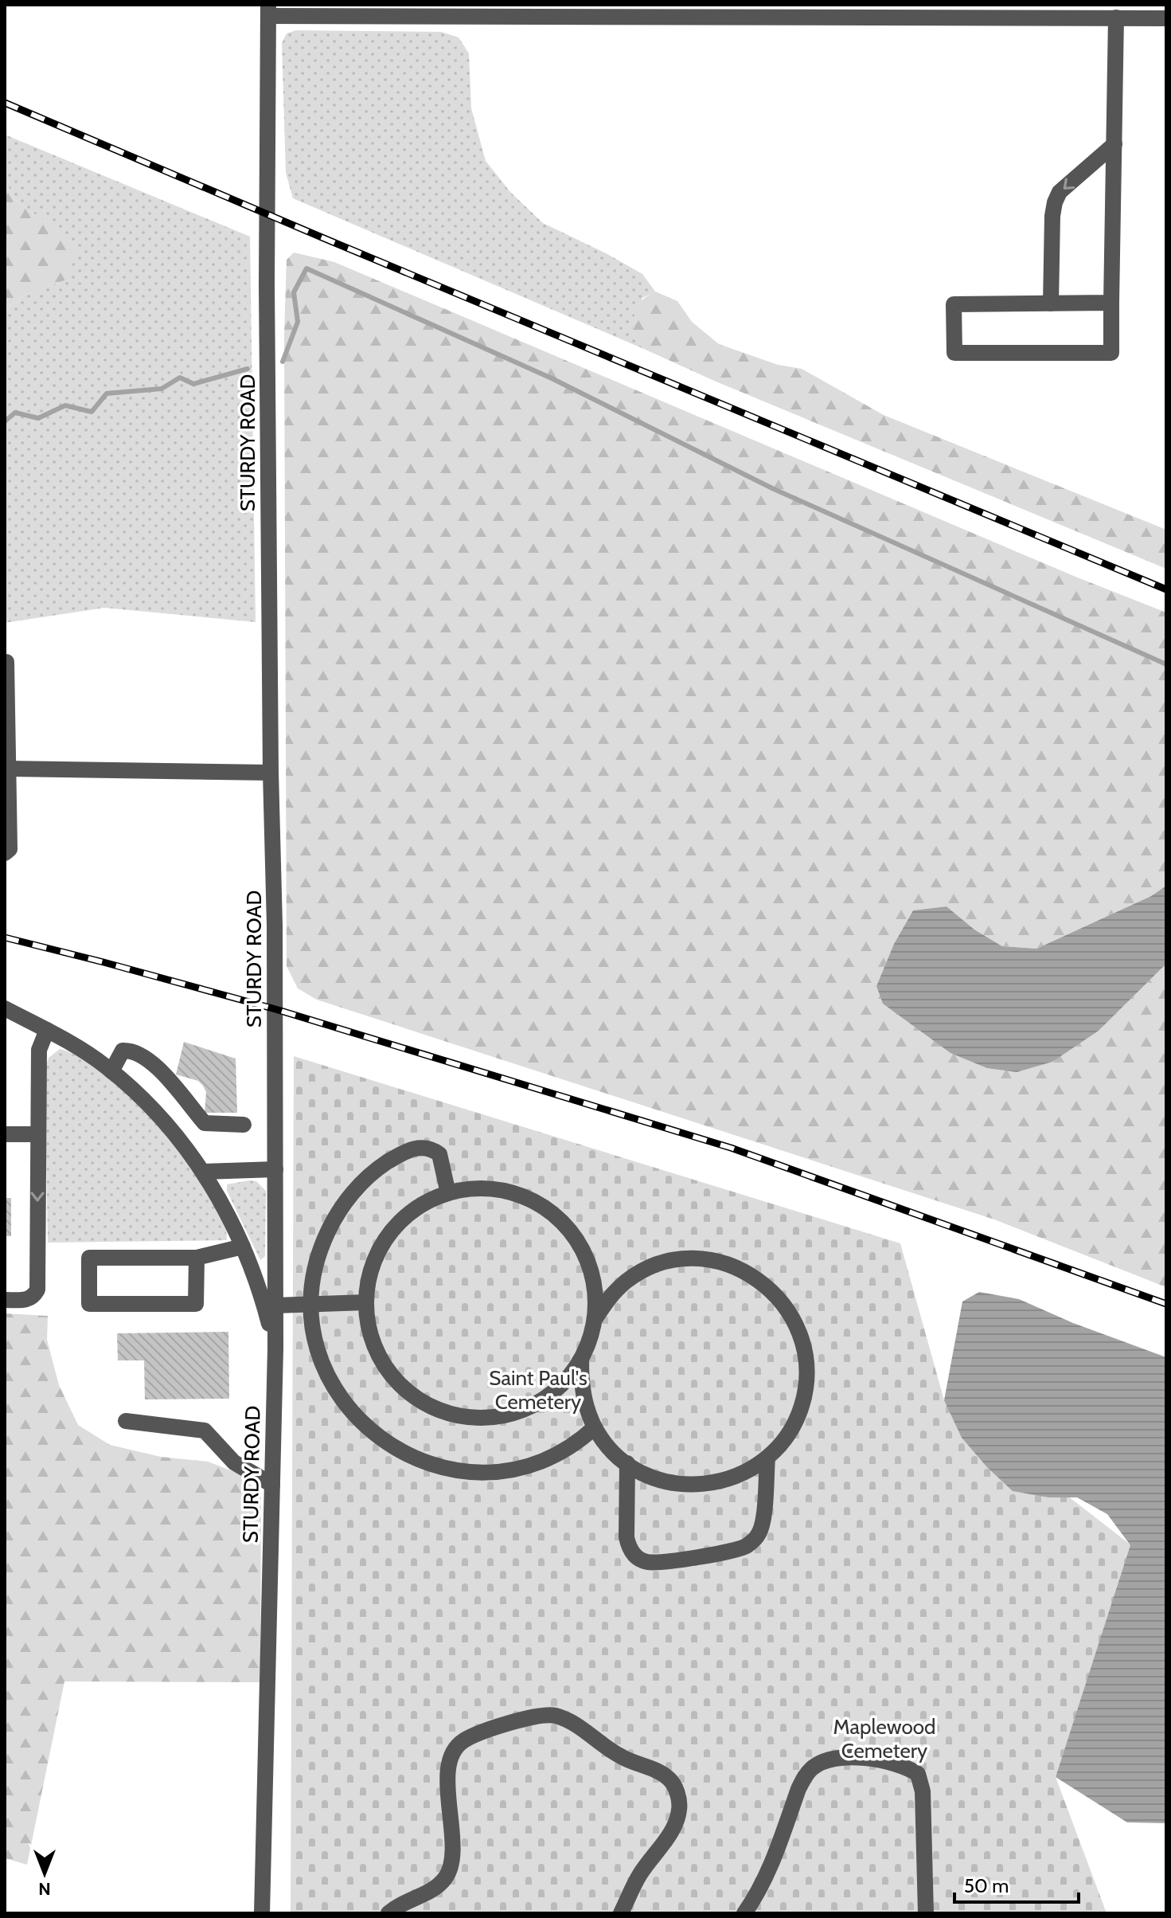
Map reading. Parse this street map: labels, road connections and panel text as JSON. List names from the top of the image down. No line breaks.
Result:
{"streets":{"street":["STURDY ROAD"]},"parks":["Saint Paul's Cemetery","Maplewood Cemetery"],"scale_bar":"50 m","north":"bottom"}
